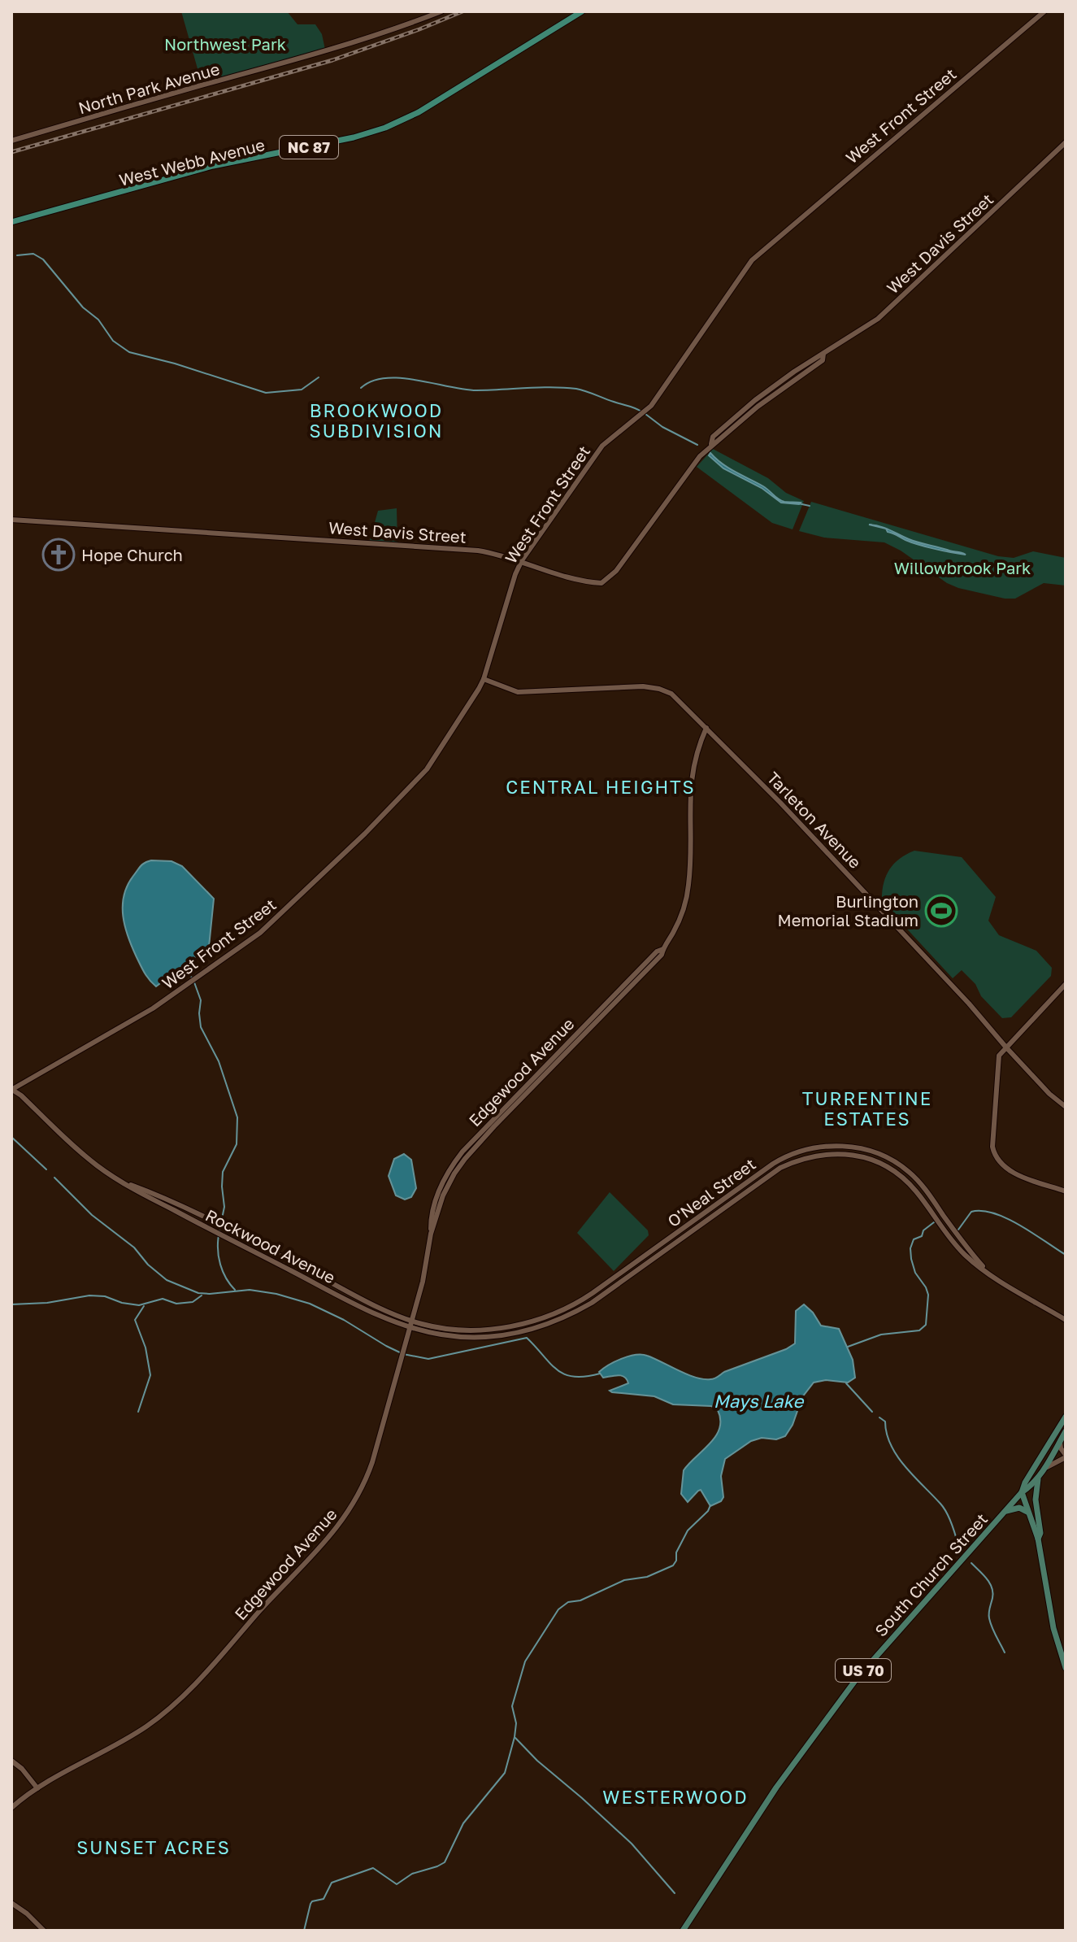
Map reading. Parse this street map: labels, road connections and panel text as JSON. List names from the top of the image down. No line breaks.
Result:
{"streets":{"highway":["NC 87","West Webb Avenue"],"main road":["South Church Street","US 70"],"street":["North Park Avenue","West Front Street","West Davis Street","Tarleton Avenue","Edgewood Avenue","O'Neal Street","Rockwood Avenue"]},"crossings":[["West Front Street","West Davis Street"],["West Front Street","Tarleton Avenue"],["West Front Street","Rockwood Avenue"],["Tarleton Avenue","Edgewood Avenue"],["Edgewood Avenue","O'Neal Street"],["Edgewood Avenue","Rockwood Avenue"],["O'Neal Street","Rockwood Avenue"]],"districts":["BROOKWOOD SUBDIVISION","CENTRAL HEIGHTS","TURRENTINE ESTATES","WESTERWOOD","SUNSET ACRES"],"water":["Mays Lake"],"parks":["Northwest Park","Willowbrook Park"],"places":{"church":["Hope Church"],"sports":["Burlington Memorial Stadium"]}}
